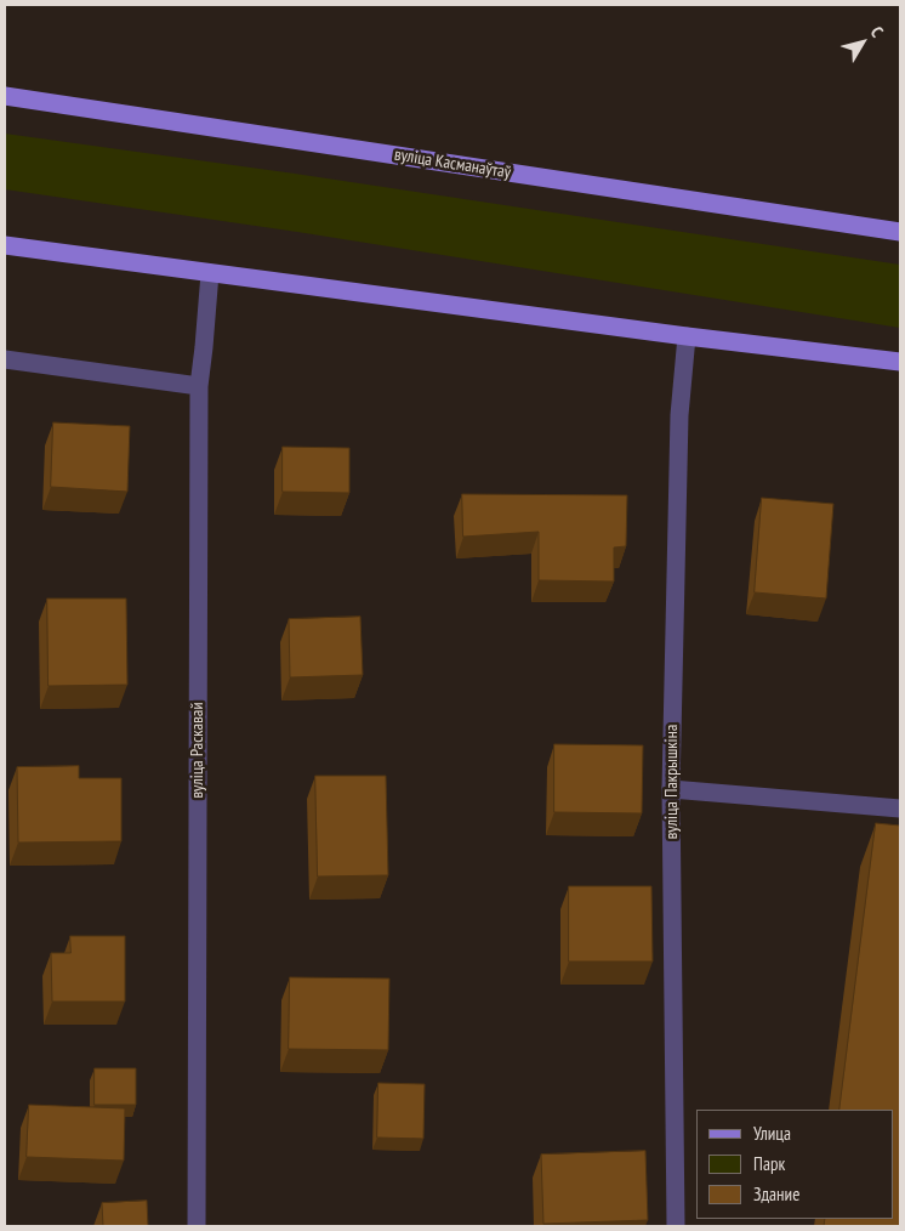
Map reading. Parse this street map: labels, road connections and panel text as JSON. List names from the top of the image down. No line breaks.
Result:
{"streets":{"main road":["вуліца Касманаўтаў"],"street":["вуліца Раскавай","вуліца Пакрышкіна"]},"legend":["Улица","Парк","Здание"],"north":"top right"}
